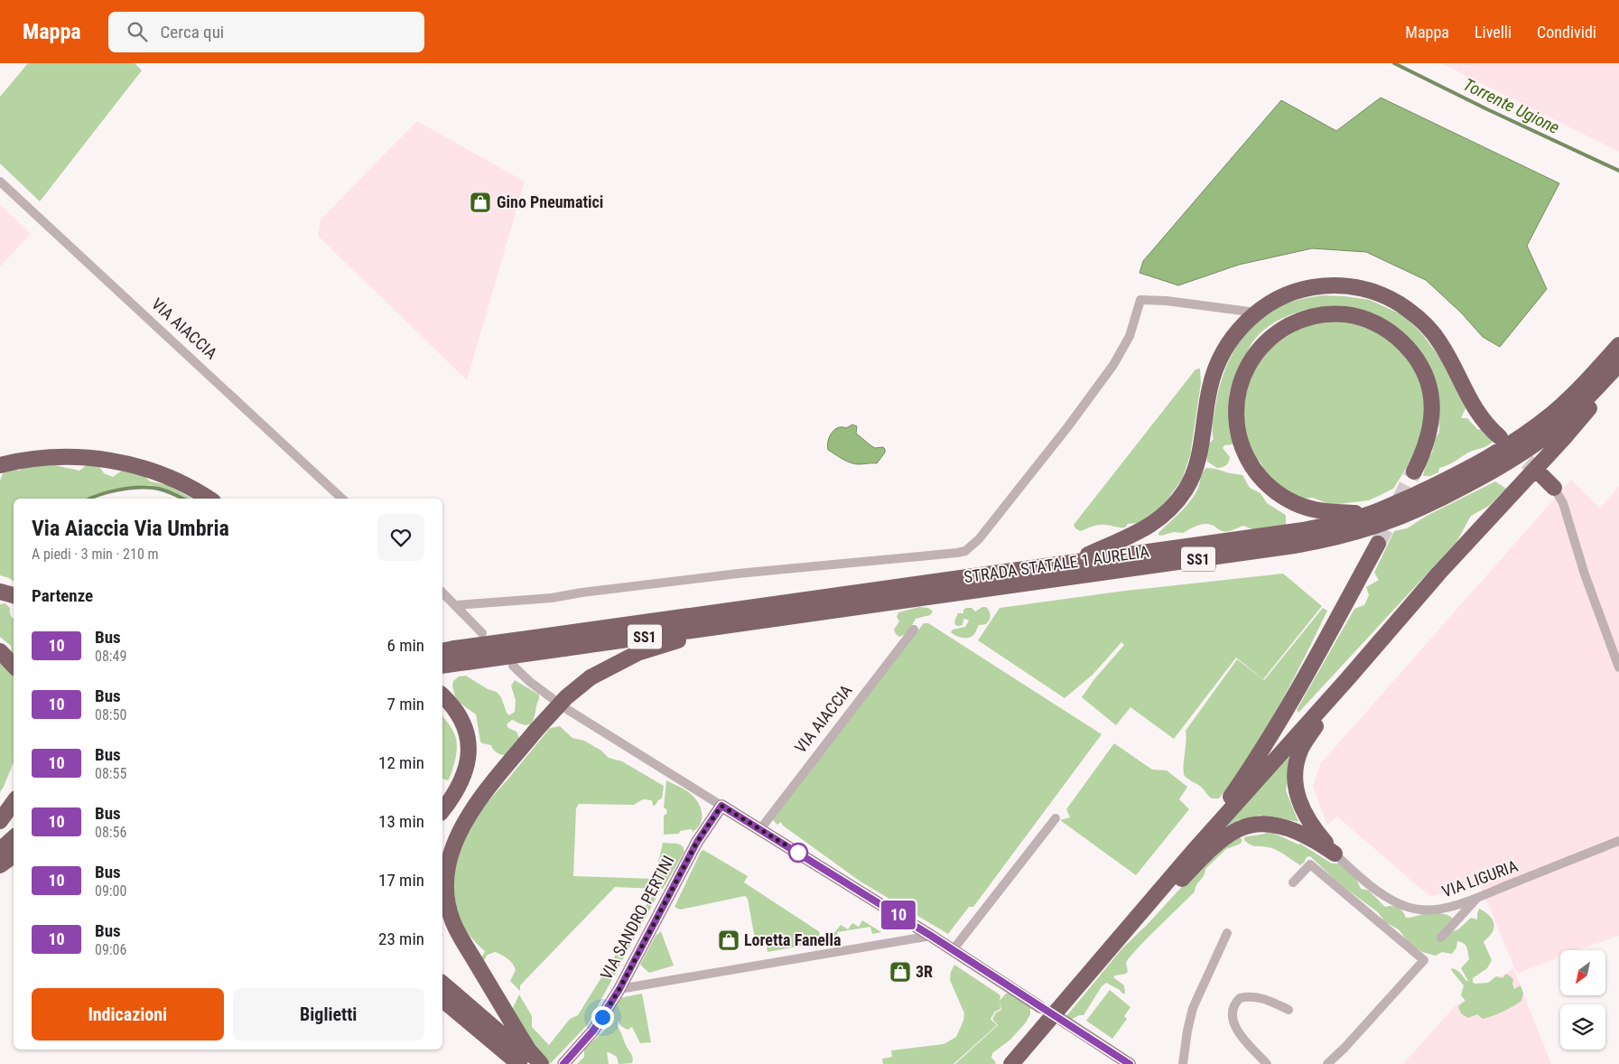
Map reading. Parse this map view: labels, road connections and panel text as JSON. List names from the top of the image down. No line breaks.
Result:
{"streets":{"highway":["SS1","STRADA STATALE 1 AURELIA"],"street":["VIA AIACCIA","VIA LIGURIA","VIA SANDRO PERTINI"]},"water":["Torrente Ugione"],"places":{"shop":["Gino Pneumatici","Loretta Fanella","3R"]},"lines":["bus line 10"],"north":"bottom left","page":{"header":"Mappa","search":"Cerca qui","nav":["Mappa","Livelli","Condividi"],"on_map":"10","heading":[["Via Aiaccia Via Umbria","A piedi · 3 min · 210 m"],"Partenze"],"list":[{"mark":"10","name":"Bus","note":"08:49","value":"6 min"},{"mark":"10","name":"Bus","note":"08:50","value":"7 min"},{"mark":"10","name":"Bus","note":"08:55","value":"12 min"},{"mark":"10","name":"Bus","note":"08:56","value":"13 min"},{"mark":"10","name":"Bus","note":"09:00","value":"17 min"},{"mark":"10","name":"Bus","note":"09:06","value":"23 min"}],"buttons":["Indicazioni","Biglietti"]}}
